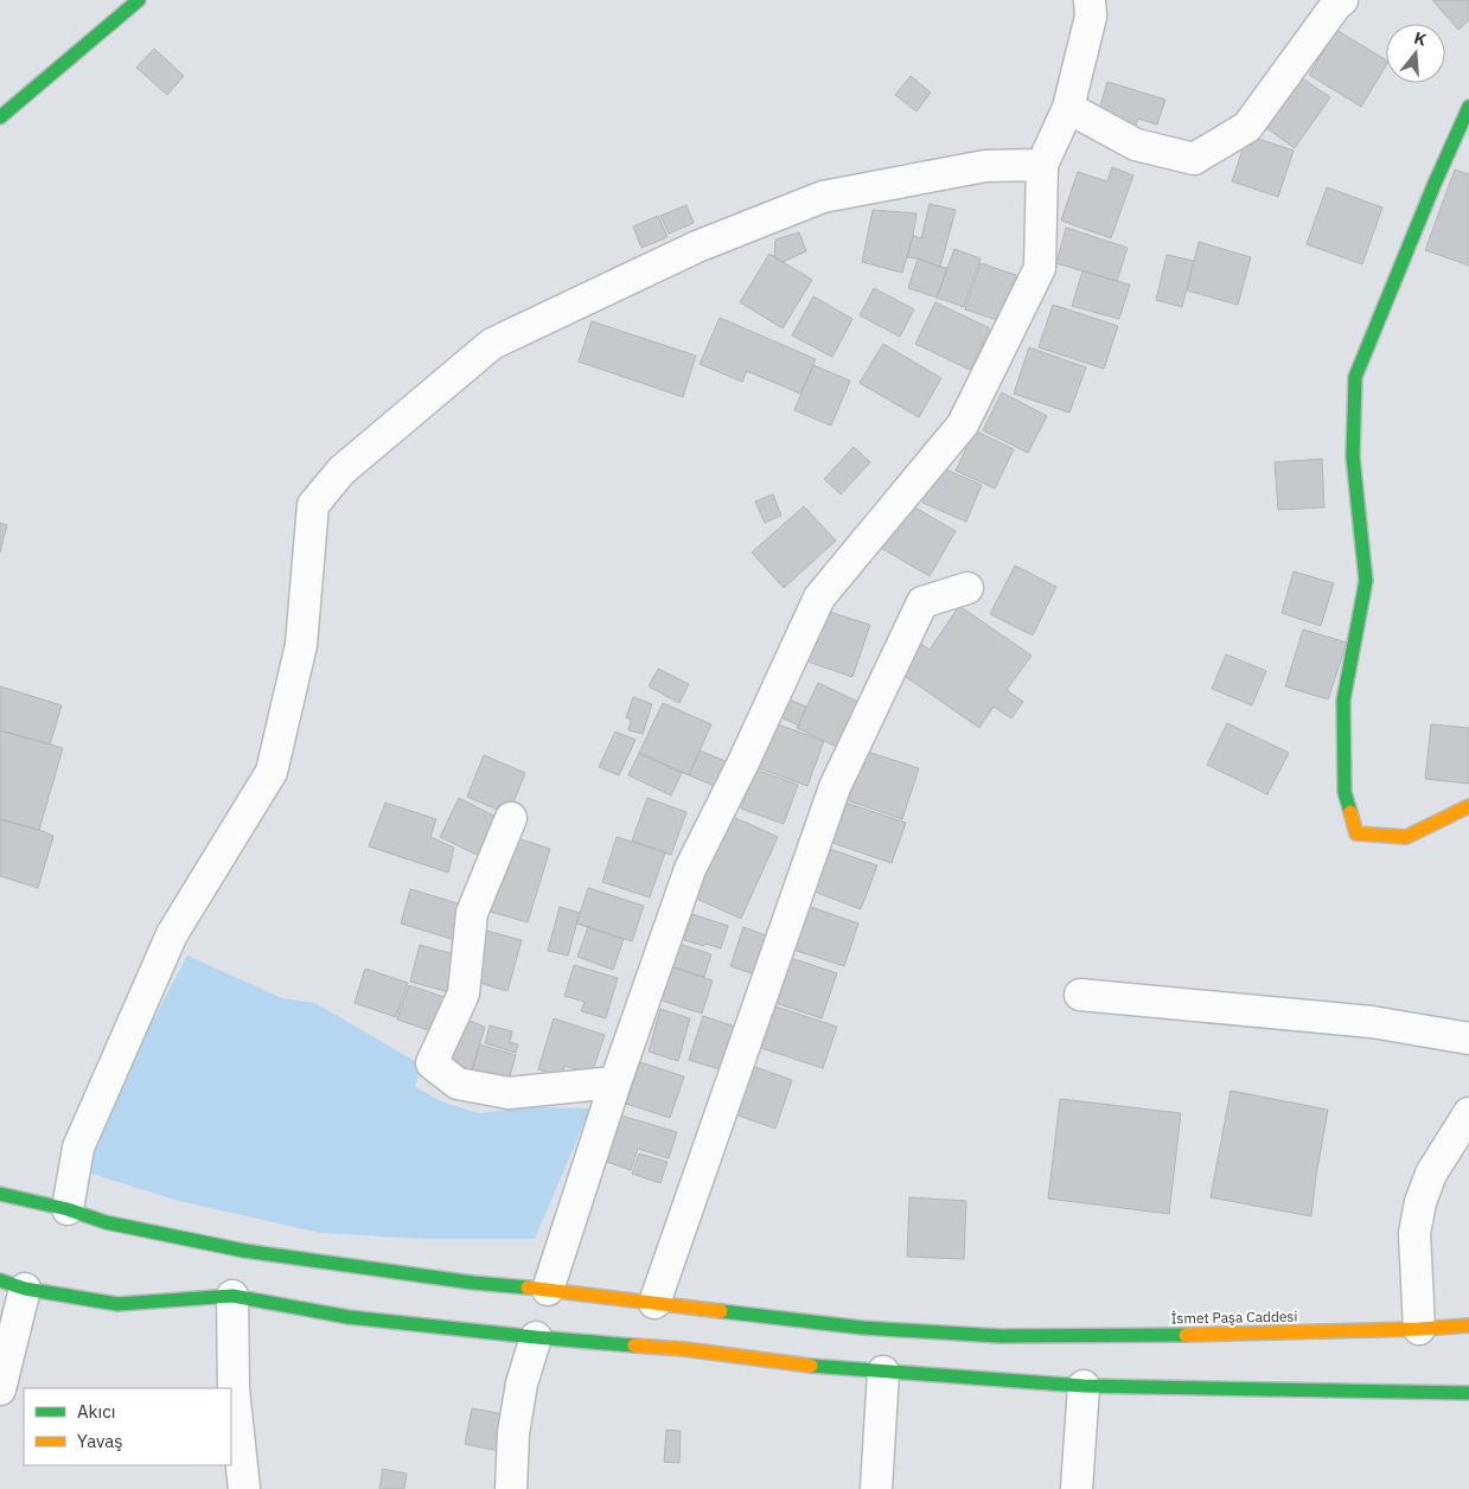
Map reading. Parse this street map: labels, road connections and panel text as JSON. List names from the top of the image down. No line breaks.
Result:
{"streets":{"main road":["İsmet Paşa Caddesi"]},"legend":["Akıcı","Yavaş"],"north":"top"}
